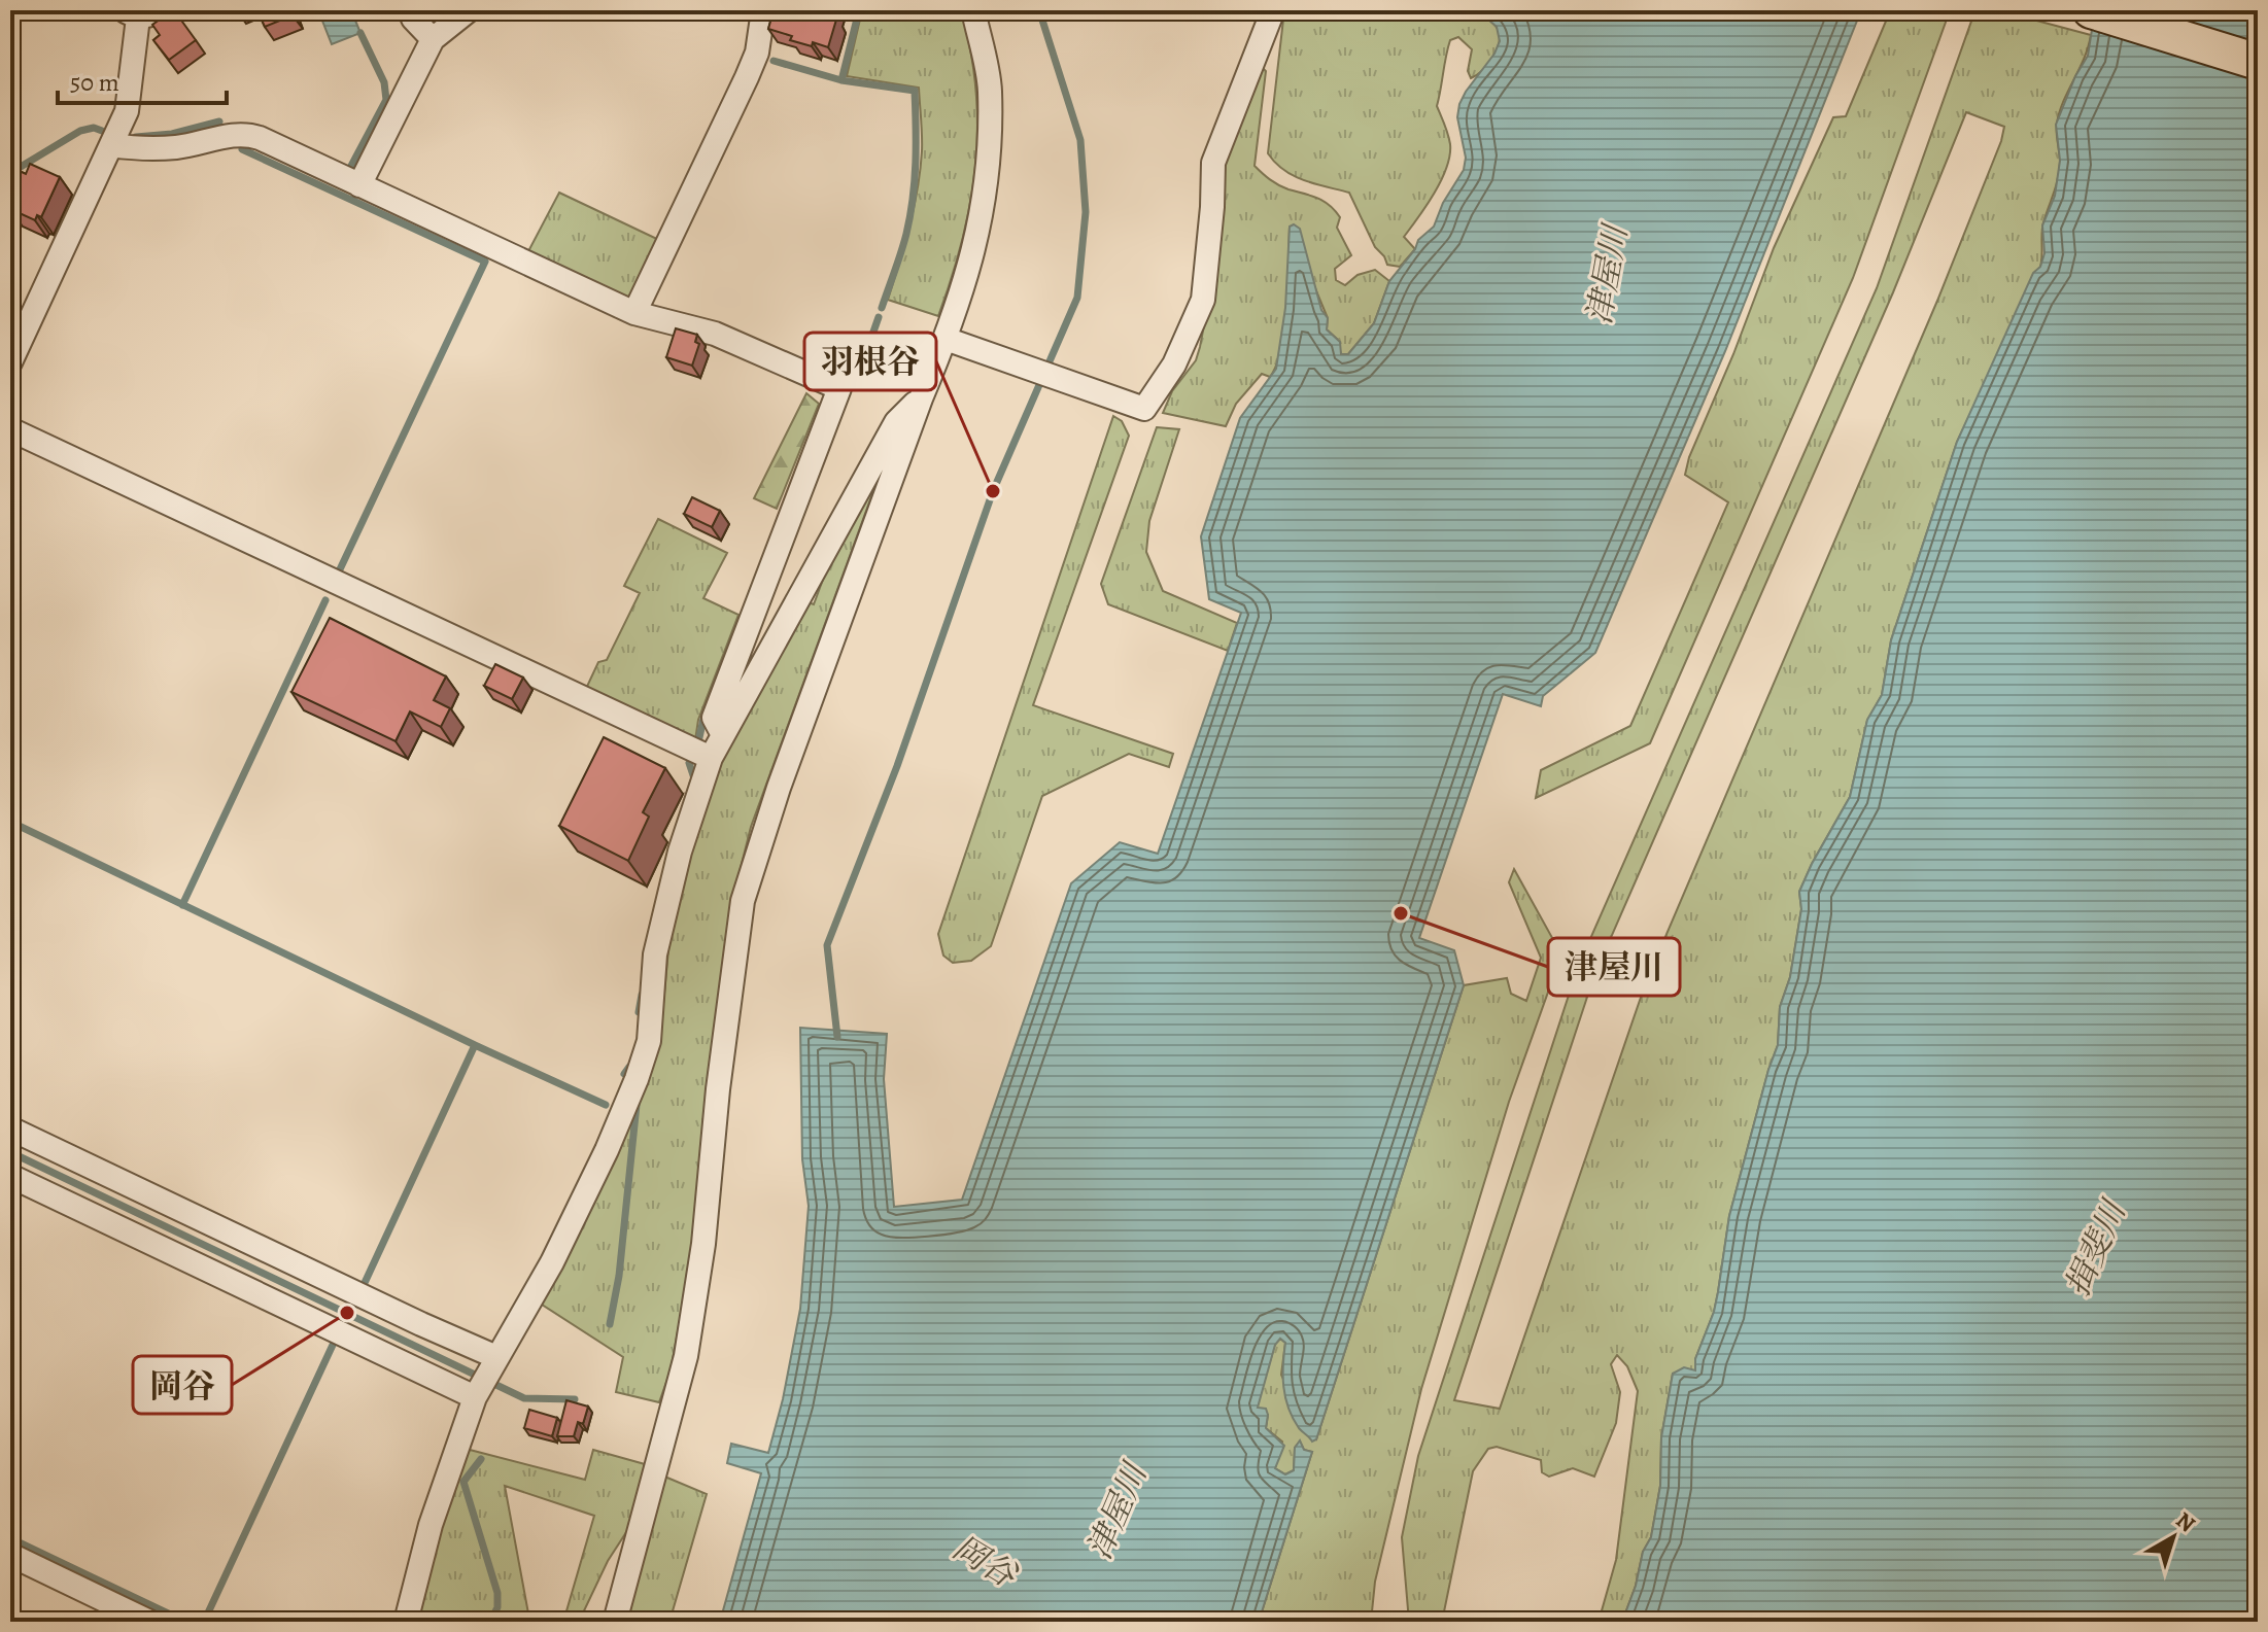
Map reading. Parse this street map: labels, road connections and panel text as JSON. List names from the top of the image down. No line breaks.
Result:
{"water":["津屋川","揖斐川","岡谷"],"places":["羽根谷","津屋川","岡谷"],"scale_bar":"50 m","north":"top right"}
